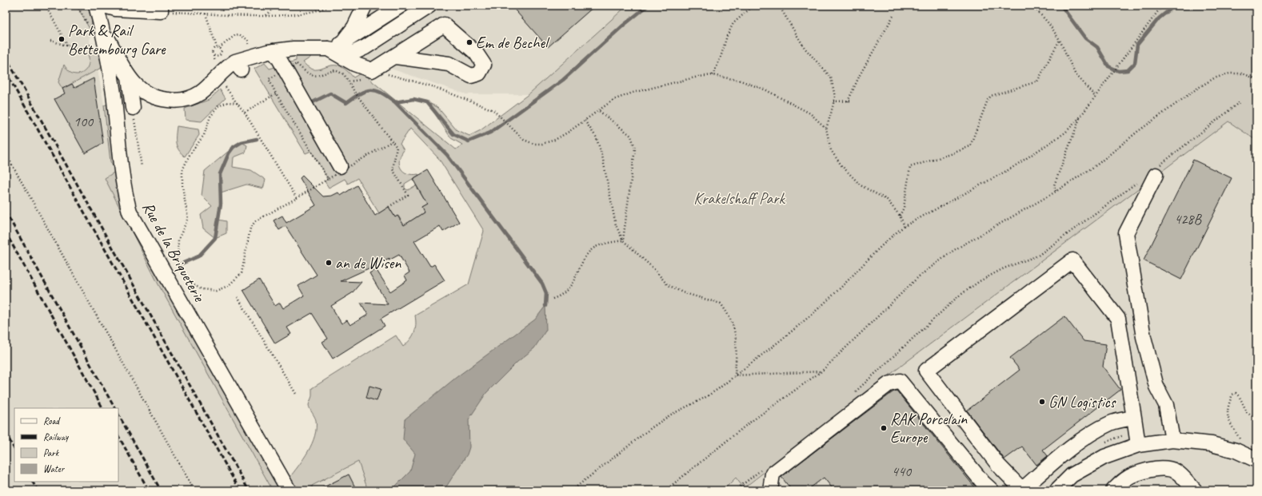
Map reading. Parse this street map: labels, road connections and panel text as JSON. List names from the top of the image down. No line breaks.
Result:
{"streets":{"street":["Rue de la Briqueterie"]},"parks":["Krakelshaff Park"],"places":["Park & Rail Bettembourg Gare","Em de Bechel","an de Wisen","GN Logistics","RAK Porcelain Europe"],"house_numbers":["100","428B","440"],"legend":["Road","Railway","Park","Water"]}
